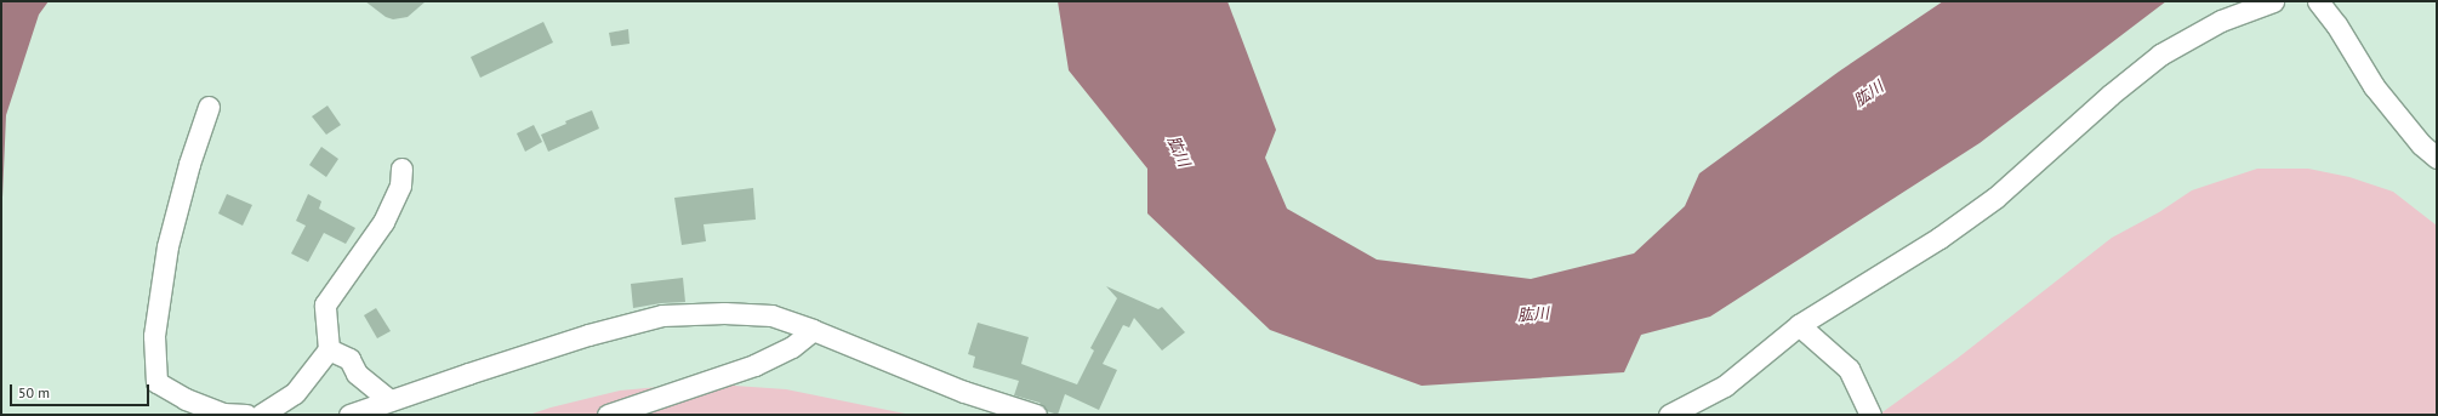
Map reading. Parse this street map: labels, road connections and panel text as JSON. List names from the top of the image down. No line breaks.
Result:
{"water":["肱川"],"scale_bar":"50 m"}
